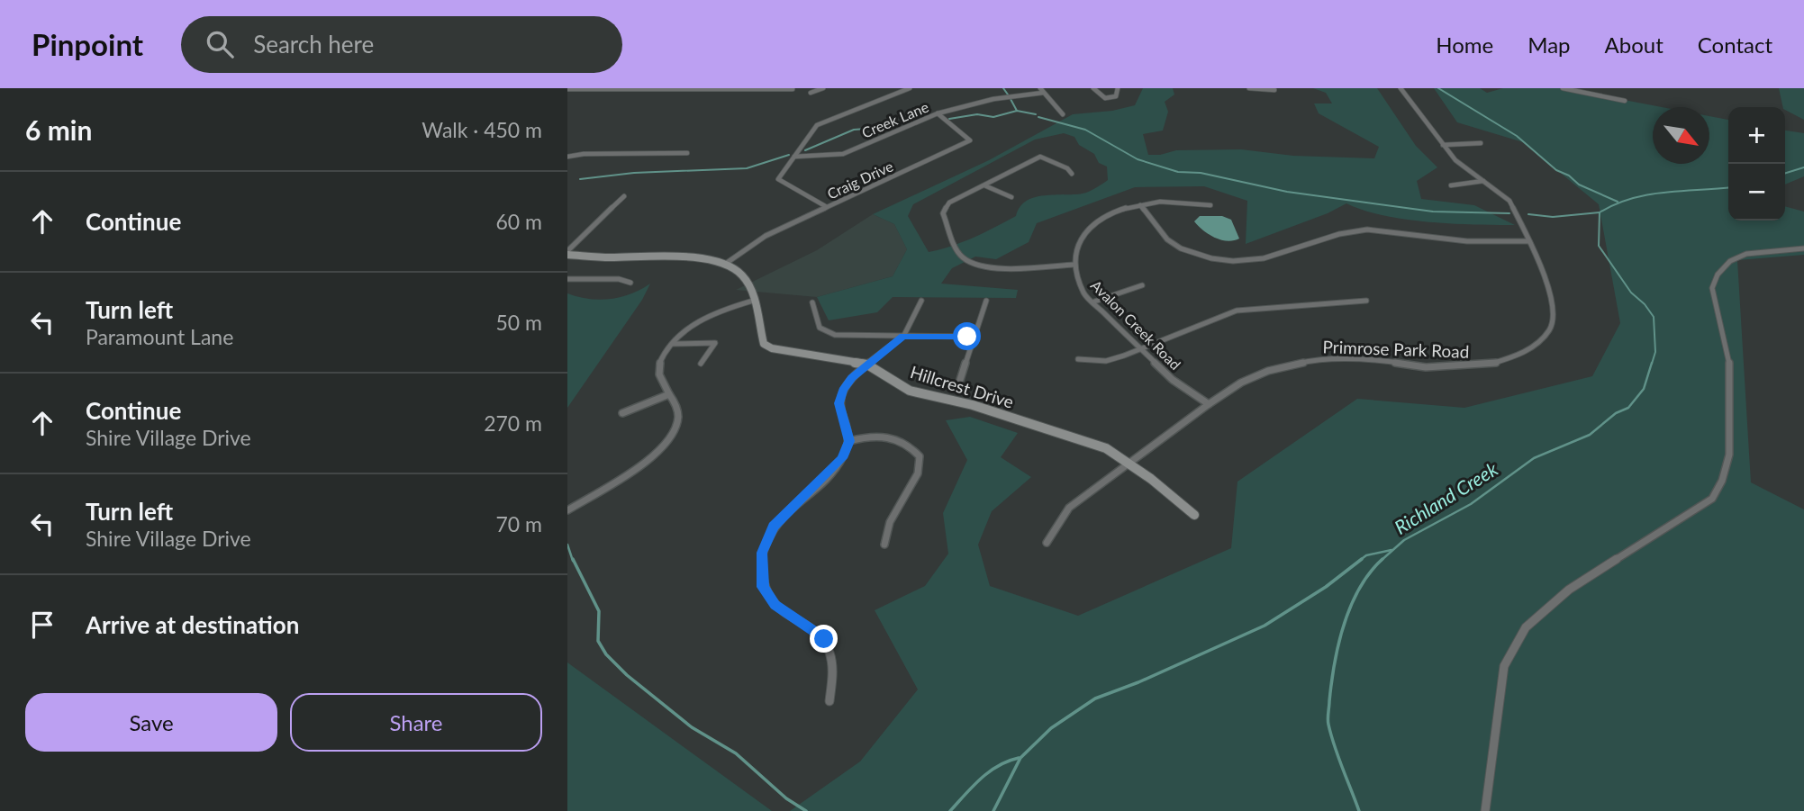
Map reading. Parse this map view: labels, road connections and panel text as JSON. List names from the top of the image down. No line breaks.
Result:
{"streets":{"street":["Creek Lane","Craig Drive","Avalon Creek Road","Primrose Park Road","Hillcrest Drive"]},"crossings":[["Creek Lane","Craig Drive"],["Craig Drive","Hillcrest Drive"],["Avalon Creek Road","Primrose Park Road"],["Primrose Park Road","Hillcrest Drive"]],"water":["Richland Creek"],"north":"bottom right","page":{"header":"Pinpoint","search":"Search here","nav":["Home","Map","About","Contact"],"heading":["6 min","Walk · 450 m"],"map_buttons":["+","−"],"list":[["Continue","60 m"],["Turn left","Paramount Lane","50 m"],["Continue","Shire Village Drive","270 m"],["Turn left","Shire Village Drive","70 m"],"Arrive at destination"],"buttons":["Save","Share"]}}
